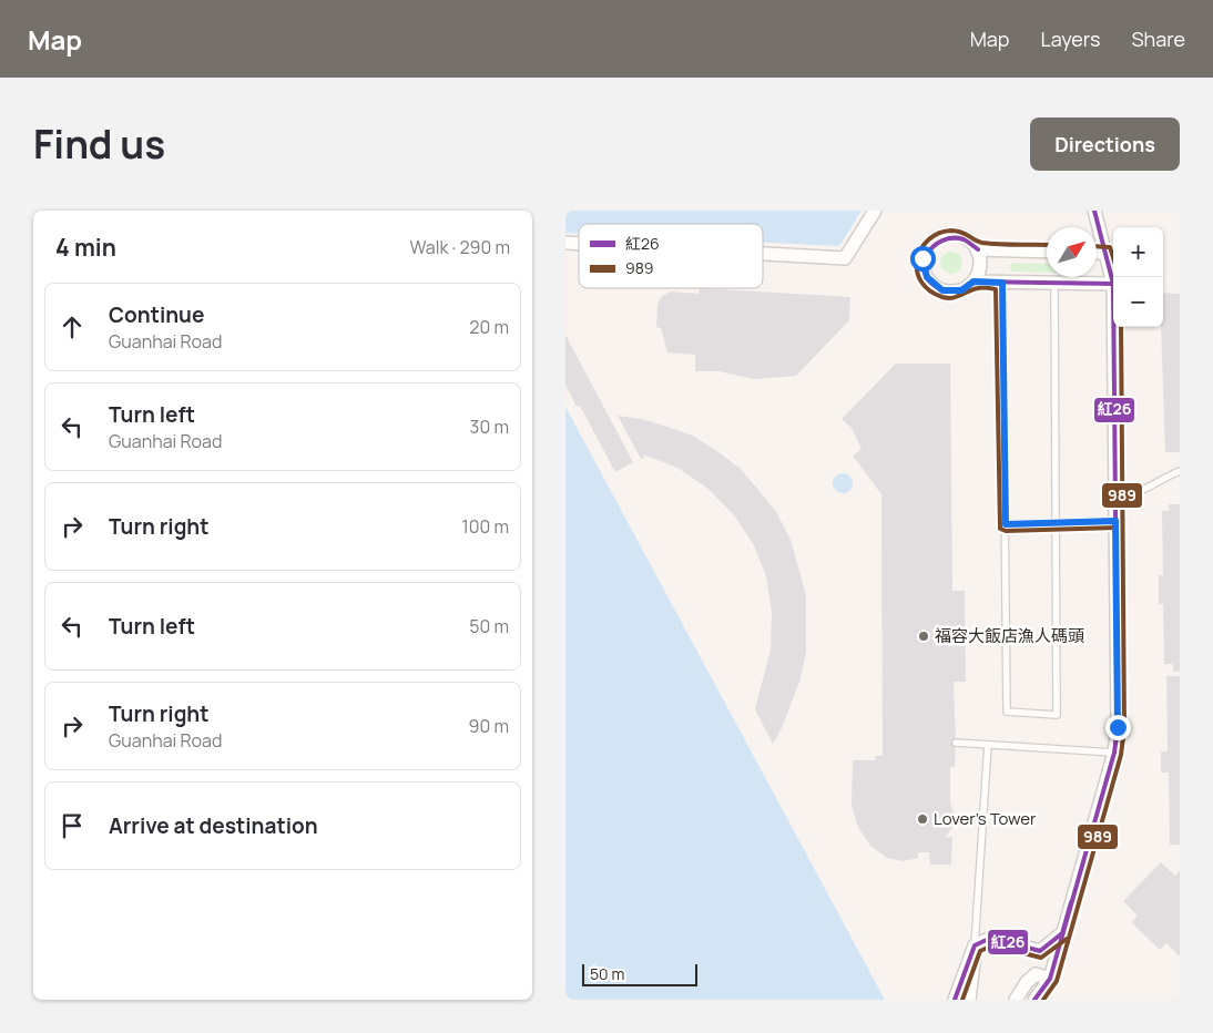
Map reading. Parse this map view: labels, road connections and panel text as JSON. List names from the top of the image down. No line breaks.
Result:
{"places":["福容大飯店漁人碼頭","Lover's Tower"],"lines":["transit line 紅26","transit line 989"],"legend":["紅26","989"],"scale_bar":"50 m","north":"top right","page":{"header":"Map","nav":["Map","Layers","Share"],"title":"Find us","buttons":"Directions","heading":["4 min","Walk · 290 m"],"map_buttons":["+","−"],"list":[["Continue","Guanhai Road","20 m"],["Turn left","Guanhai Road","30 m"],["Turn right","100 m"],["Turn left","50 m"],["Turn right","Guanhai Road","90 m"],"Arrive at destination"],"scale":"50 m"}}
